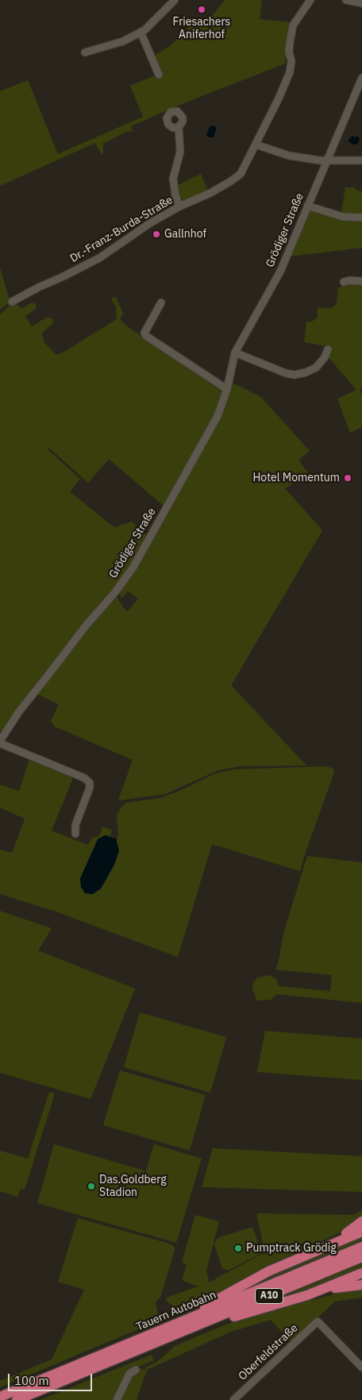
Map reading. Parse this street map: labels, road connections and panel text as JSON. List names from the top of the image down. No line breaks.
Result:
{"streets":{"highway":["A10","Tauern Autobahn"],"street":["Dr.-Franz-Burda-Straße","Grödiger Straße","Oberfeldstraße"]},"places":["Friesachers Aniferhof","Gallnhof","Hotel Momentum","Das.Goldberg Stadion","Pumptrack Grödig"],"scale_bar":"100 m"}
